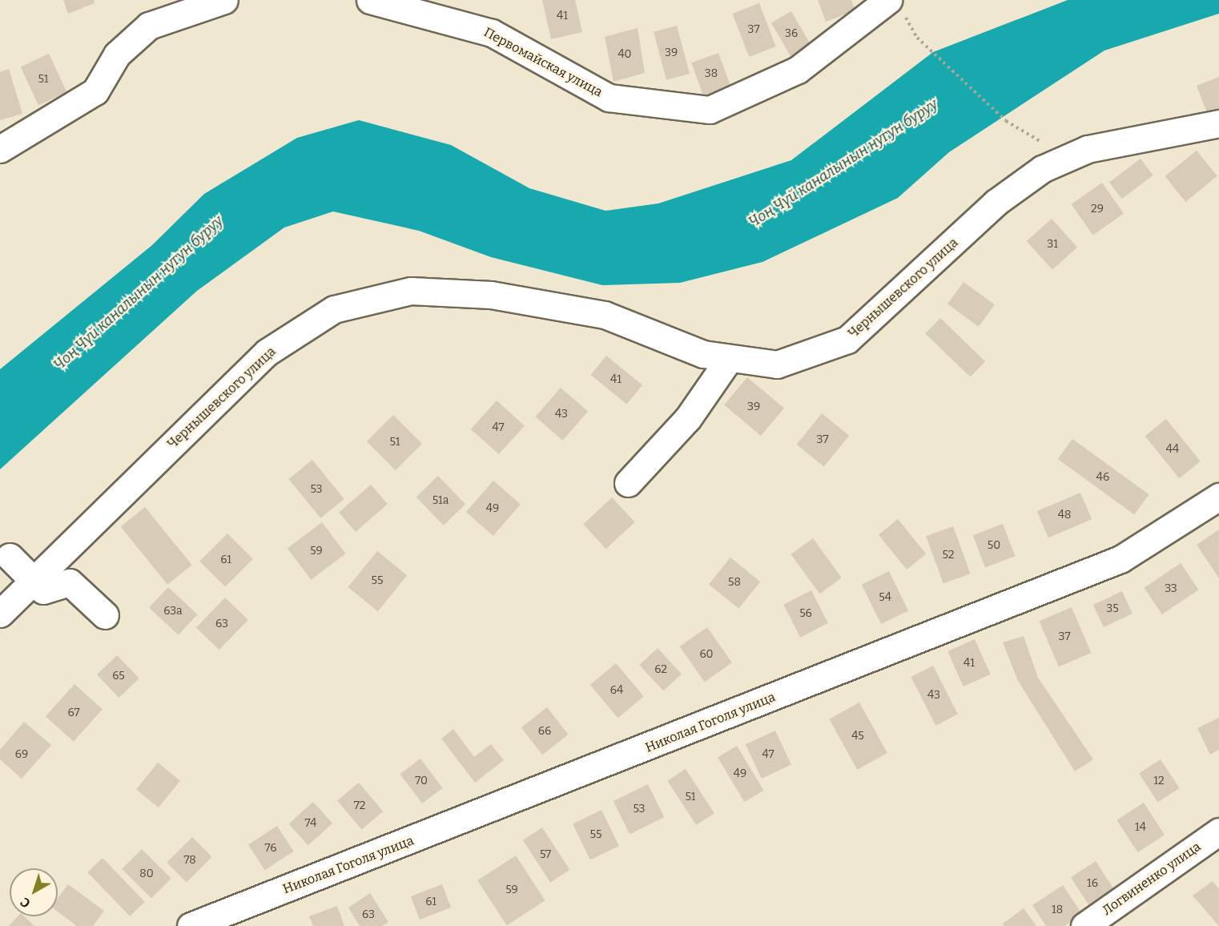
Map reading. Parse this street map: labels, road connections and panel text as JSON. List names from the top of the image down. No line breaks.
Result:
{"streets":{"street":["Первомайская улица","Чернышевского улица","Николая Гоголя улица","Логвиненко улица"]},"water":["Чоң Чүй каналынын нугун буруу"],"house_numbers":["41","37","36","39","40","38","51","29","31","41","39","43","47","37","51","44","46","53","51а","49","48","50","59","52","61","55","58","33","54","35","63а","56","63","37","60","41","62","65","64","43","67","66","45","69","47","49","70","12","51","72","53","74","14","55","76","57","78","80","16","59","61","18","63"],"north":"bottom left"}
